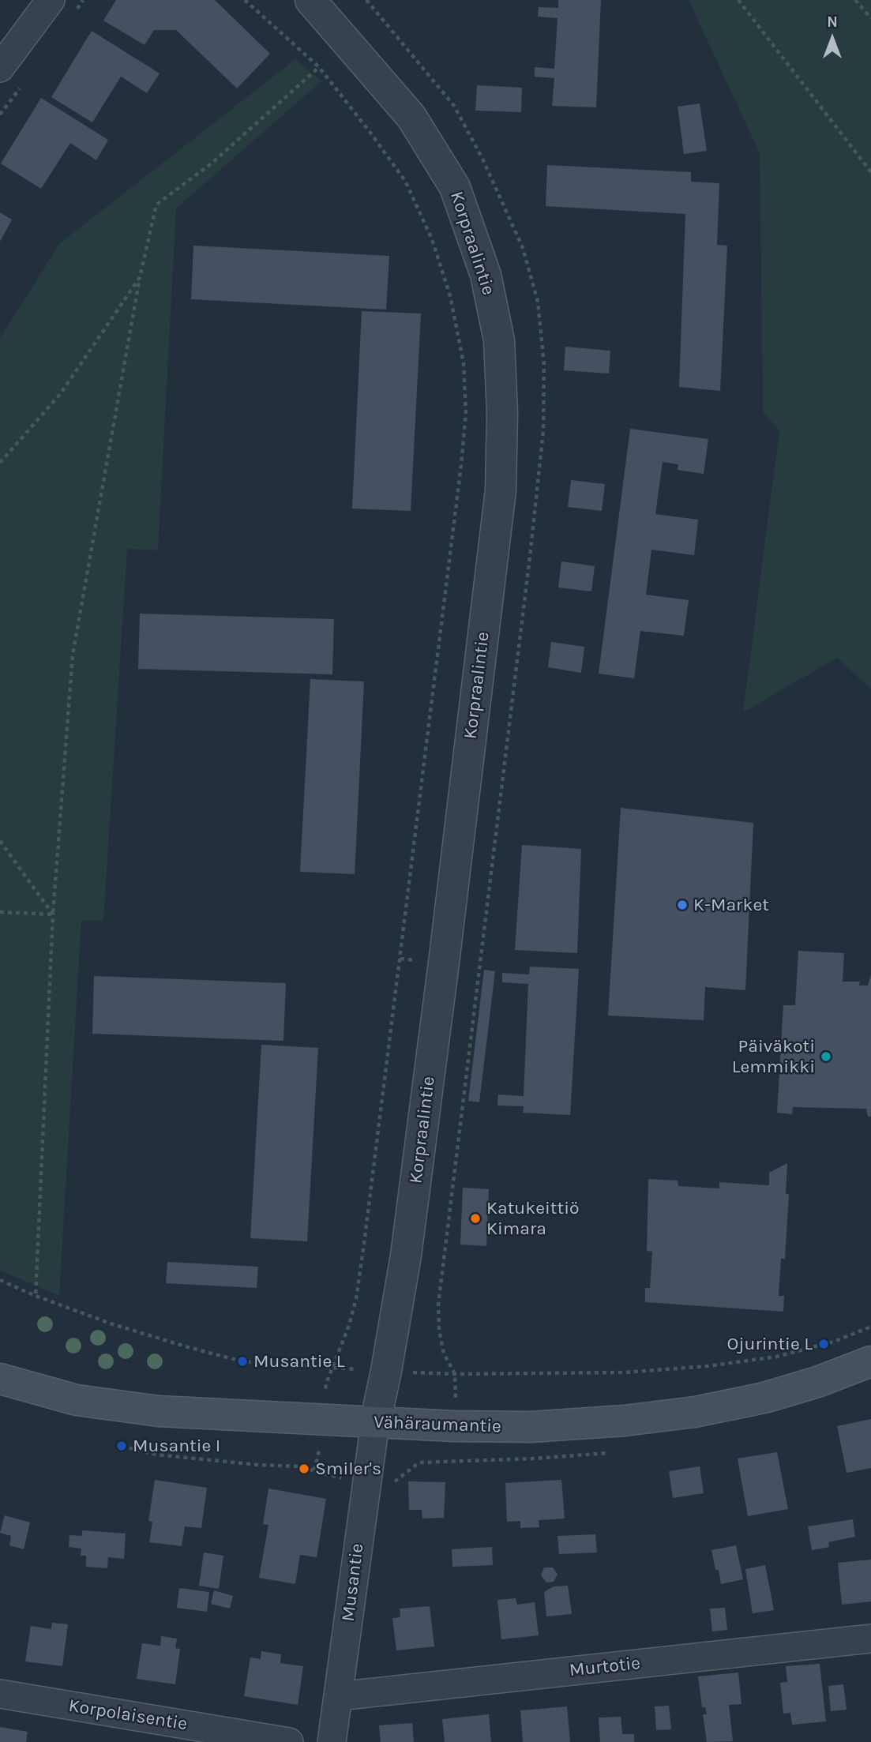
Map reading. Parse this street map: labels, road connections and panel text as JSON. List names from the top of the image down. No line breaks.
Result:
{"streets":{"main road":["Vähäraumantie"],"street":["Korpraalintie","Musantie","Murtotie","Korpolaisentie"]},"crossings":[["Korpraalintie","Vähäraumantie"],["Korpraalintie","Musantie"],["Vähäraumantie","Musantie"],["Musantie","Murtotie"]],"places":["K-Market","Päiväkoti Lemmikki","Katukeittiö Kimara","Ojurintie L","Musantie L","Musantie I","Smiler's"],"north":"top"}
